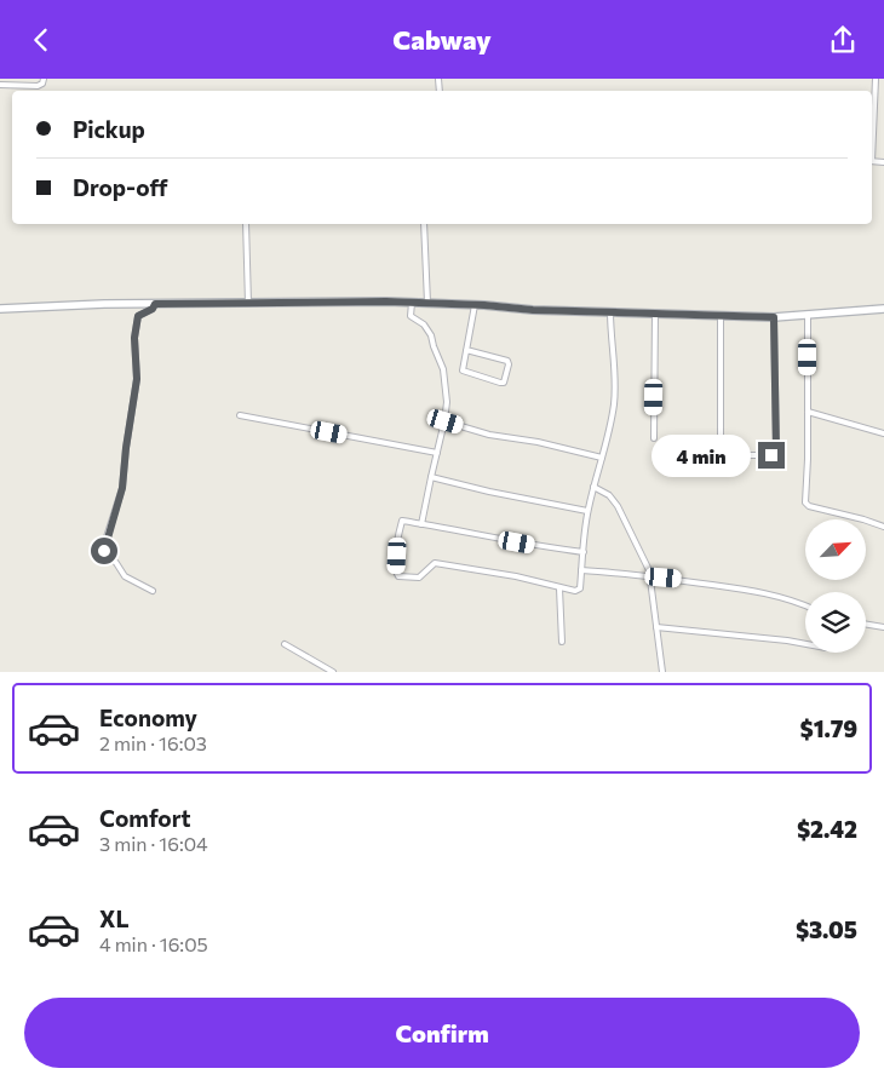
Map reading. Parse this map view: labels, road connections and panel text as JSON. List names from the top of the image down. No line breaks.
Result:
{"north":"top right","page":{"header":"Cabway","banner":["Pickup","Drop-off"],"bubble":"4 min","list":[{"name":"Economy","note":"2 min · 16:03","value":"$1.79"},{"name":"Comfort","note":"3 min · 16:04","value":"$2.42"},{"name":"XL","note":"4 min · 16:05","value":"$3.05"}],"buttons":"Confirm"}}
